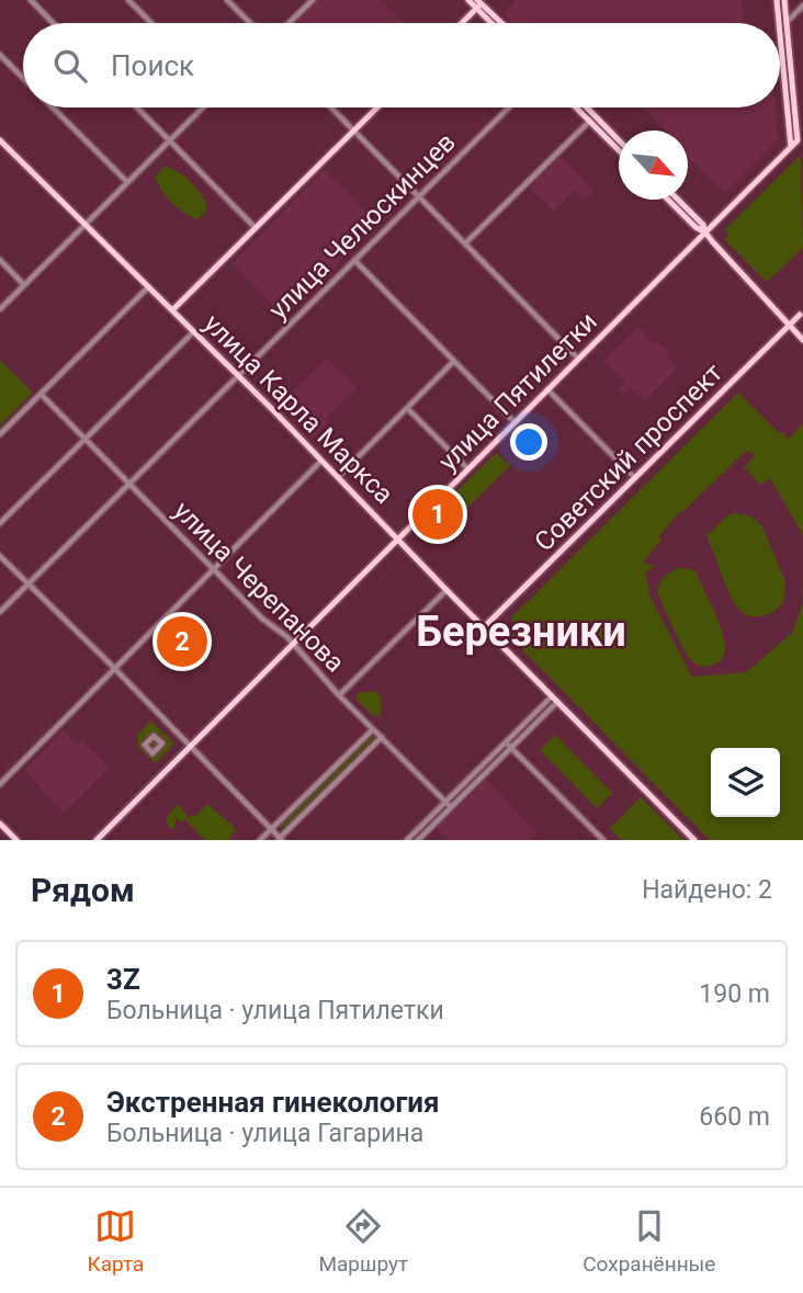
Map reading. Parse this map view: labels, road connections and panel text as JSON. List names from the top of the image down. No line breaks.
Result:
{"streets":{"main road":["улица Пятилетки","улица Карла Маркса","Советский проспект"],"street":["улица Челюскинцев","улица Черепанова"]},"crossings":[["улица Челюскинцев","улица Карла Маркса"],["улица Челюскинцев","улица Черепанова"],["улица Пятилетки","улица Карла Маркса"],["улица Пятилетки","улица Черепанова"],["улица Карла Маркса","Советский проспект"]],"districts":["Березники"],"north":"bottom right","page":{"search":"Поиск","pins":["1","2"],"heading":["Рядом","Найдено: 2"],"list":[{"mark":"1","name":"3Z","note":"Больница · улица Пятилетки","value":"190 m"},{"mark":"2","name":"Экстренная гинекология","note":"Больница · улица Гагарина","value":"660 m"}],"nav":["Карта","Маршрут","Сохранённые"]}}
